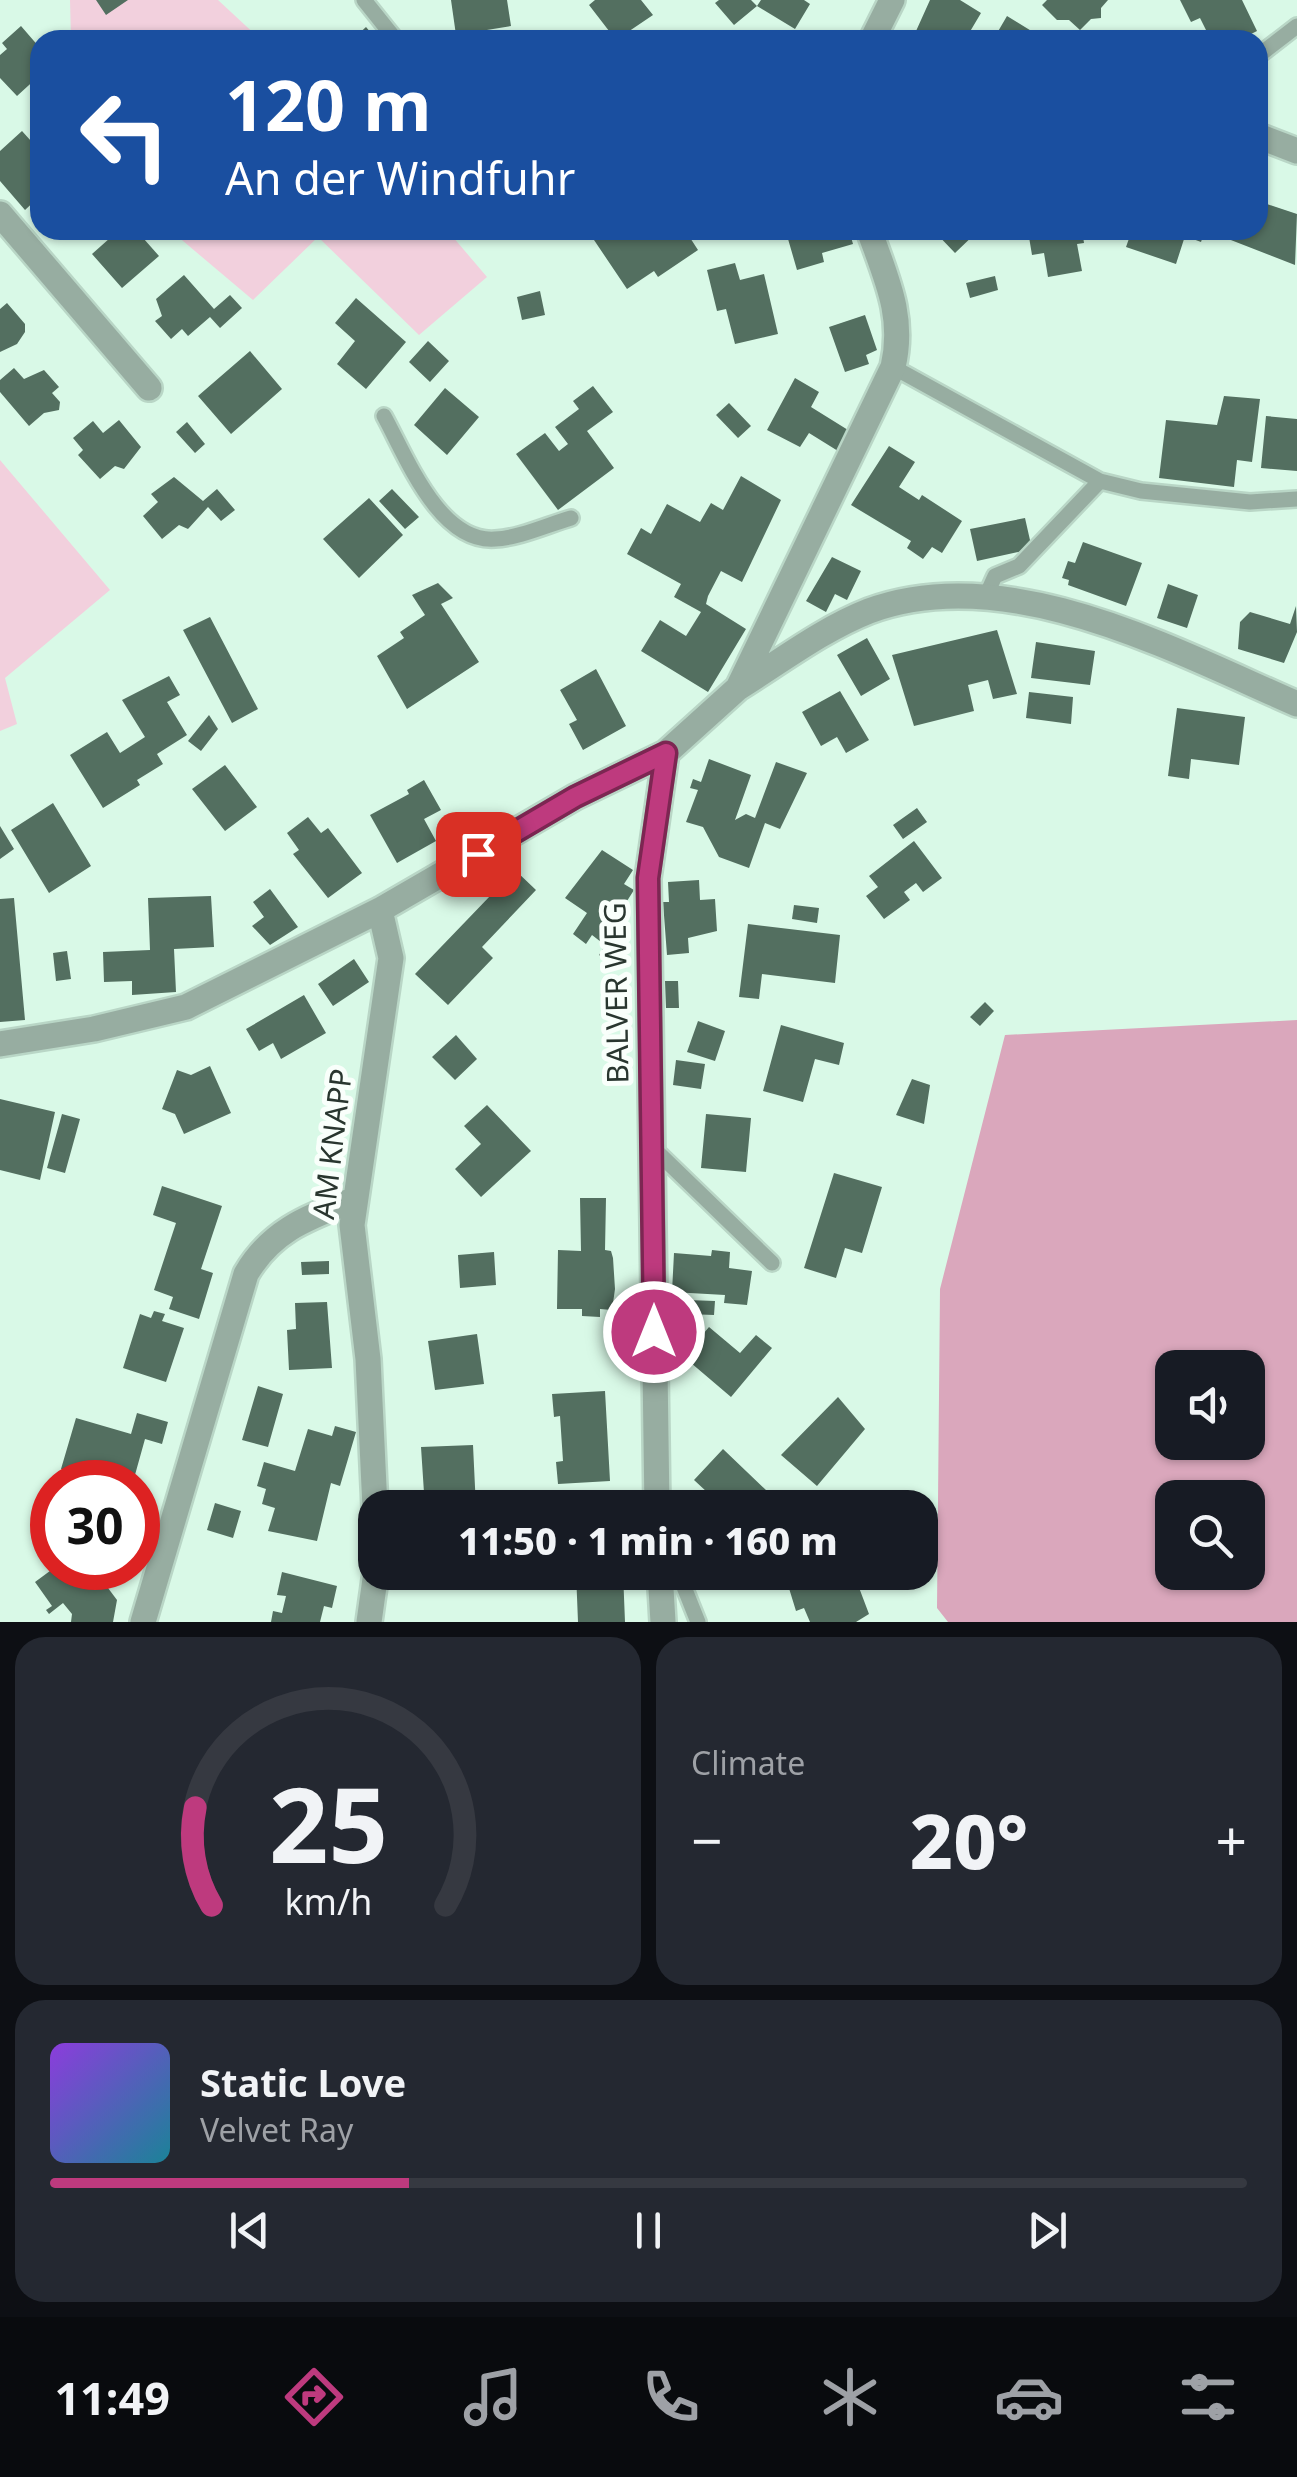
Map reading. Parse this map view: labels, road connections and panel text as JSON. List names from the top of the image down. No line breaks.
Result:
{"streets":{"street":["BALVER WEG","AM KNAPP"]},"page":{"turn":["120 m","An der Windfuhr"],"limit":"30","trip":"11:50 · 1 min · 160 m","tile":"Climate","heat":["−","20°","+"],"song":["Static Love","Velvet Ray"],"tabs":"11:49","gauge":["25","km/h"]}}
